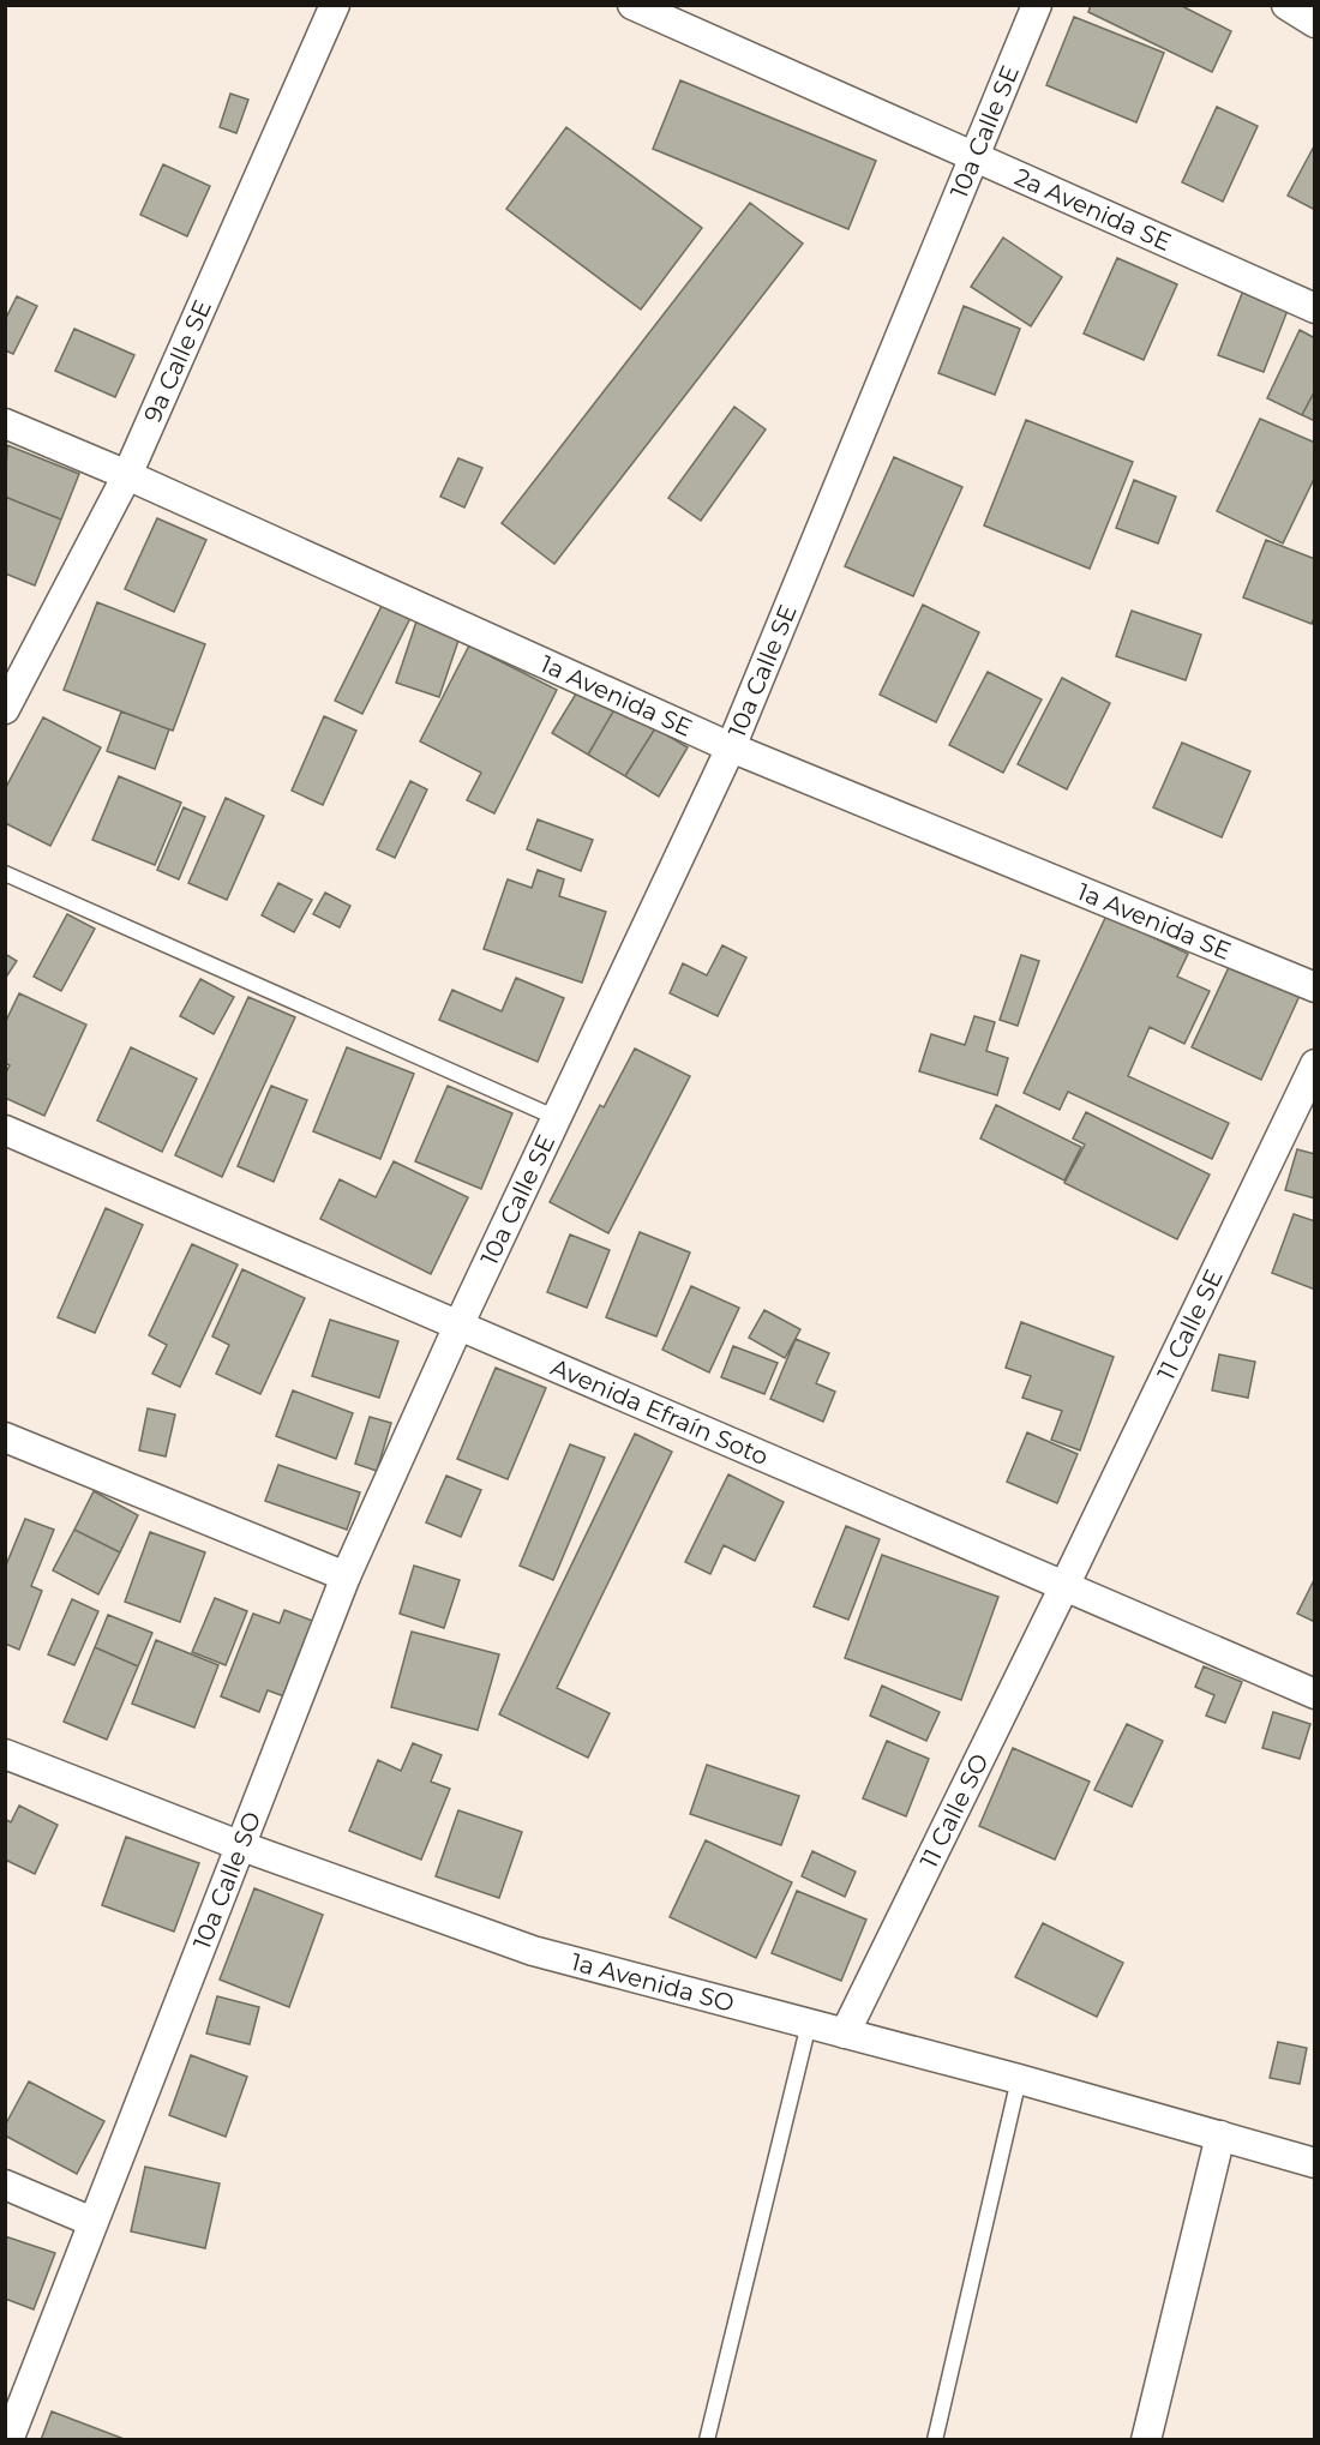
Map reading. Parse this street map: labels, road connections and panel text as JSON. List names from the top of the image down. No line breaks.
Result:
{"streets":{"street":["10a Calle SE","2a Avenida SE","9a Calle SE","1a Avenida SE","11 Calle SE","Avenida Efraín Soto","11 Calle SO","10a Calle SO","1a Avenida SO"]},"crossings":[["10a Calle SE","2a Avenida SE"],["10a Calle SE","1a Avenida SE"],["10a Calle SE","Avenida Efraín Soto"],["10a Calle SE","10a Calle SO"],["9a Calle SE","1a Avenida SE"],["11 Calle SE","Avenida Efraín Soto"],["11 Calle SE","11 Calle SO"],["Avenida Efraín Soto","11 Calle SO"],["Avenida Efraín Soto","10a Calle SO"],["11 Calle SO","1a Avenida SO"],["10a Calle SO","1a Avenida SO"]]}
